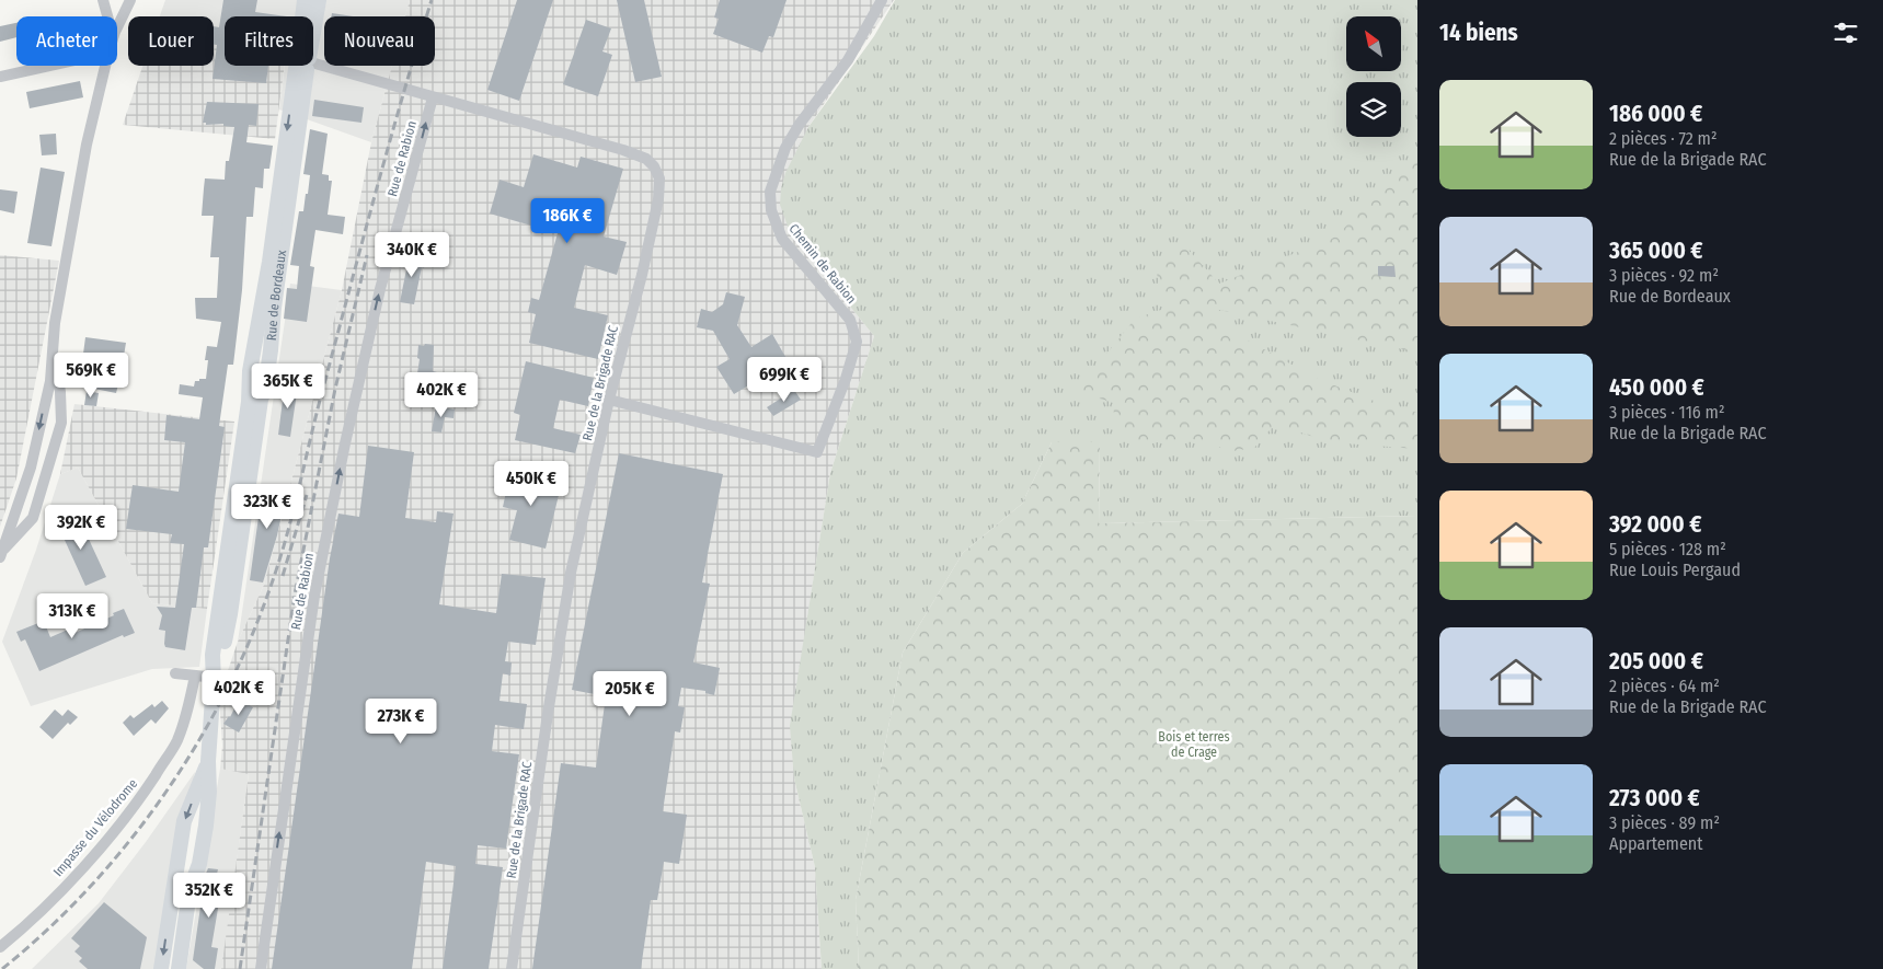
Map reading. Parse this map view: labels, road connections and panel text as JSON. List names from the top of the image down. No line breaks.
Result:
{"streets":{"main road":["Rue de Bordeaux"],"street":["Rue de Rabion","Chemin de Rabion","Rue de la Brigade RAC","Impasse du Vélodrome"]},"crossings":[["Rue de Rabion","Rue de la Brigade RAC"],["Chemin de Rabion","Rue de la Brigade RAC"]],"one_way":["Rue de Rabion"],"parks":["Bois et terres de Crage"],"north":"top left","page":{"heading":"14 biens","chip":["Acheter","Louer","Filtres","Nouveau"],"list":[{"name":"186 000 €","note":"2 pièces · 72 m² · Rue de la Brigade RAC"},{"name":"365 000 €","note":"3 pièces · 92 m² · Rue de Bordeaux"},{"name":"450 000 €","note":"3 pièces · 116 m² · Rue de la Brigade RAC"},{"name":"392 000 €","note":"5 pièces · 128 m² · Rue Louis Pergaud"},{"name":"205 000 €","note":"2 pièces · 64 m² · Rue de la Brigade RAC"},{"name":"273 000 €","note":"3 pièces · 89 m² · Appartement"}],"price":["186K €","340K €","569K €","699K €","365K €","402K €","450K €","323K €","392K €","313K €","402K €","205K €","273K €","352K €"]}}
